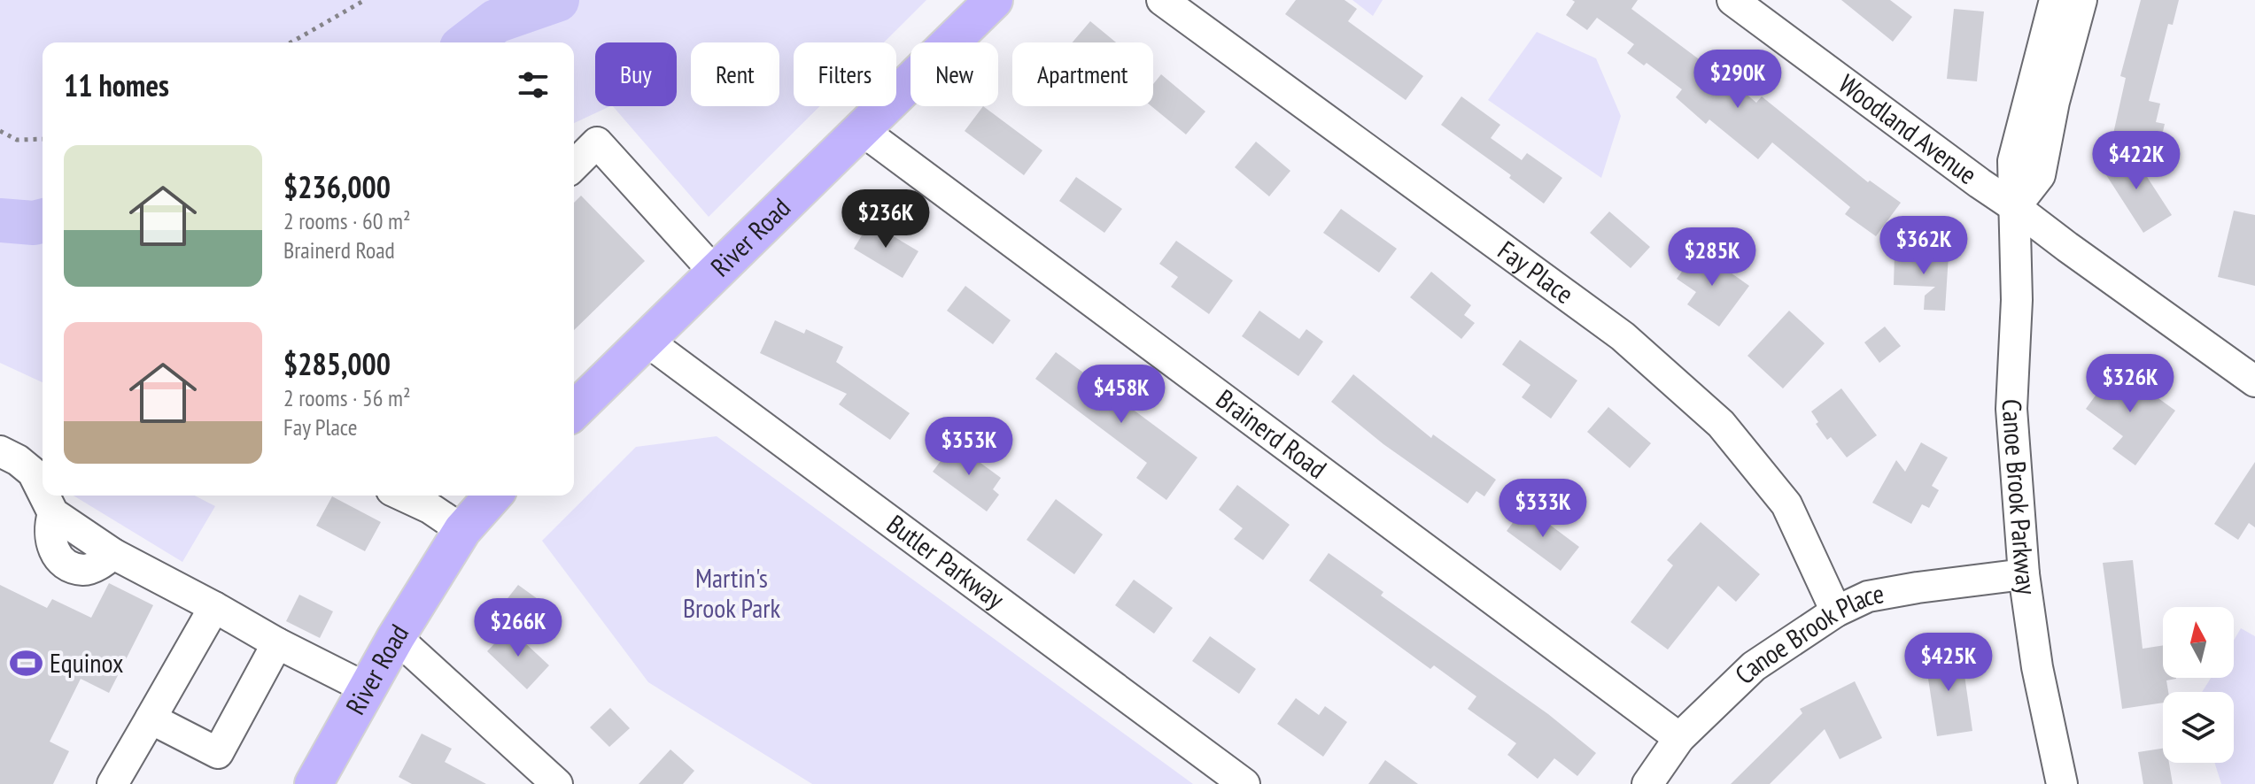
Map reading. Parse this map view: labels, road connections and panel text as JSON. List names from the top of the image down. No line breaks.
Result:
{"streets":{"main road":["River Road"],"street":["Woodland Avenue","Fay Place","Brainerd Road","Canoe Brook Parkway","Butler Parkway","Canoe Brook Place"]},"crossings":[["Woodland Avenue","Canoe Brook Parkway"],["River Road","Brainerd Road"],["River Road","Butler Parkway"],["Fay Place","Canoe Brook Place"],["Brainerd Road","Canoe Brook Place"],["Canoe Brook Parkway","Canoe Brook Place"]],"parks":["Martin's Brook Park"],"places":{"sports":["Equinox"]},"north":"top","page":{"chip":["Buy","Rent","Filters","New","Apartment"],"heading":"11 homes","price":["$290K","$422K","$236K","$362K","$285K","$326K","$458K","$353K","$333K","$266K","$425K"],"list":[{"name":"$236,000","note":"2 rooms · 60 m² · Brainerd Road"},{"name":"$285,000","note":"2 rooms · 56 m² · Fay Place"}]}}
